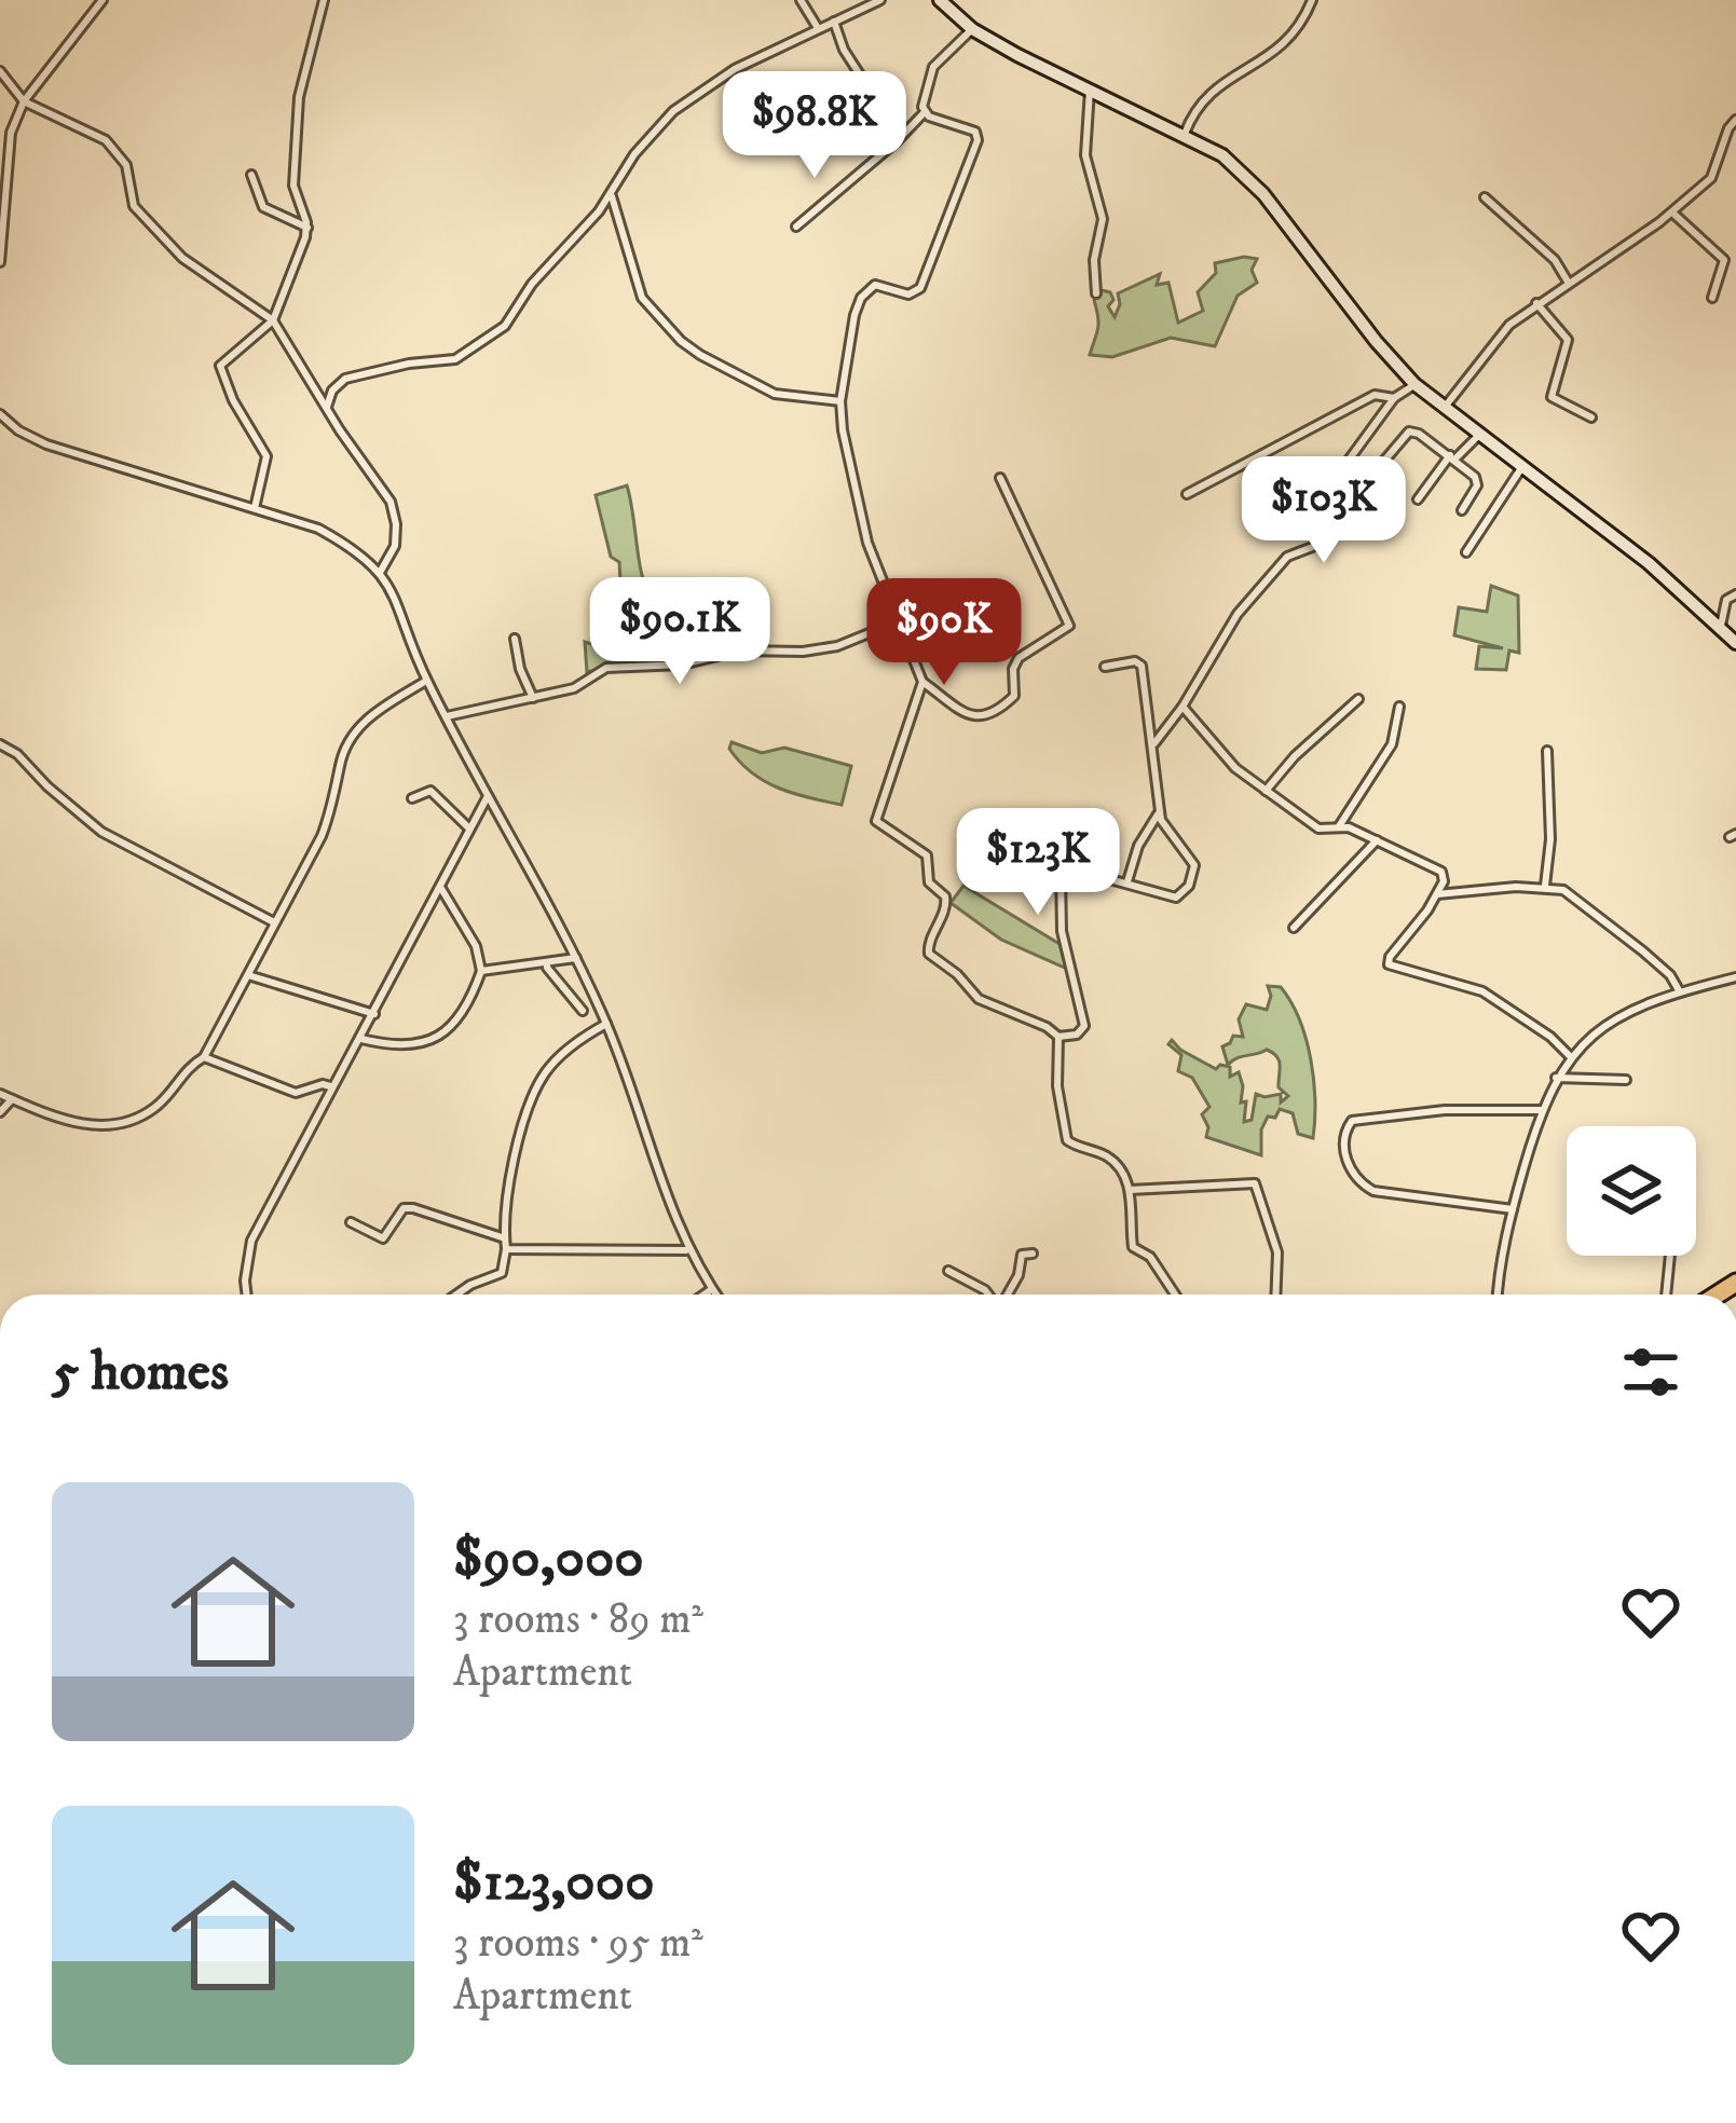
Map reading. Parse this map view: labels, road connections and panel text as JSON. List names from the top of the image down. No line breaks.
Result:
{"page":{"price":["$98.8K","$103K","$90.1K","$90K","$123K"],"heading":"5 homes","list":[{"name":"$90,000","note":"3 rooms · 89 m² · Apartment"},{"name":"$123,000","note":"3 rooms · 95 m² · Apartment"}]}}
